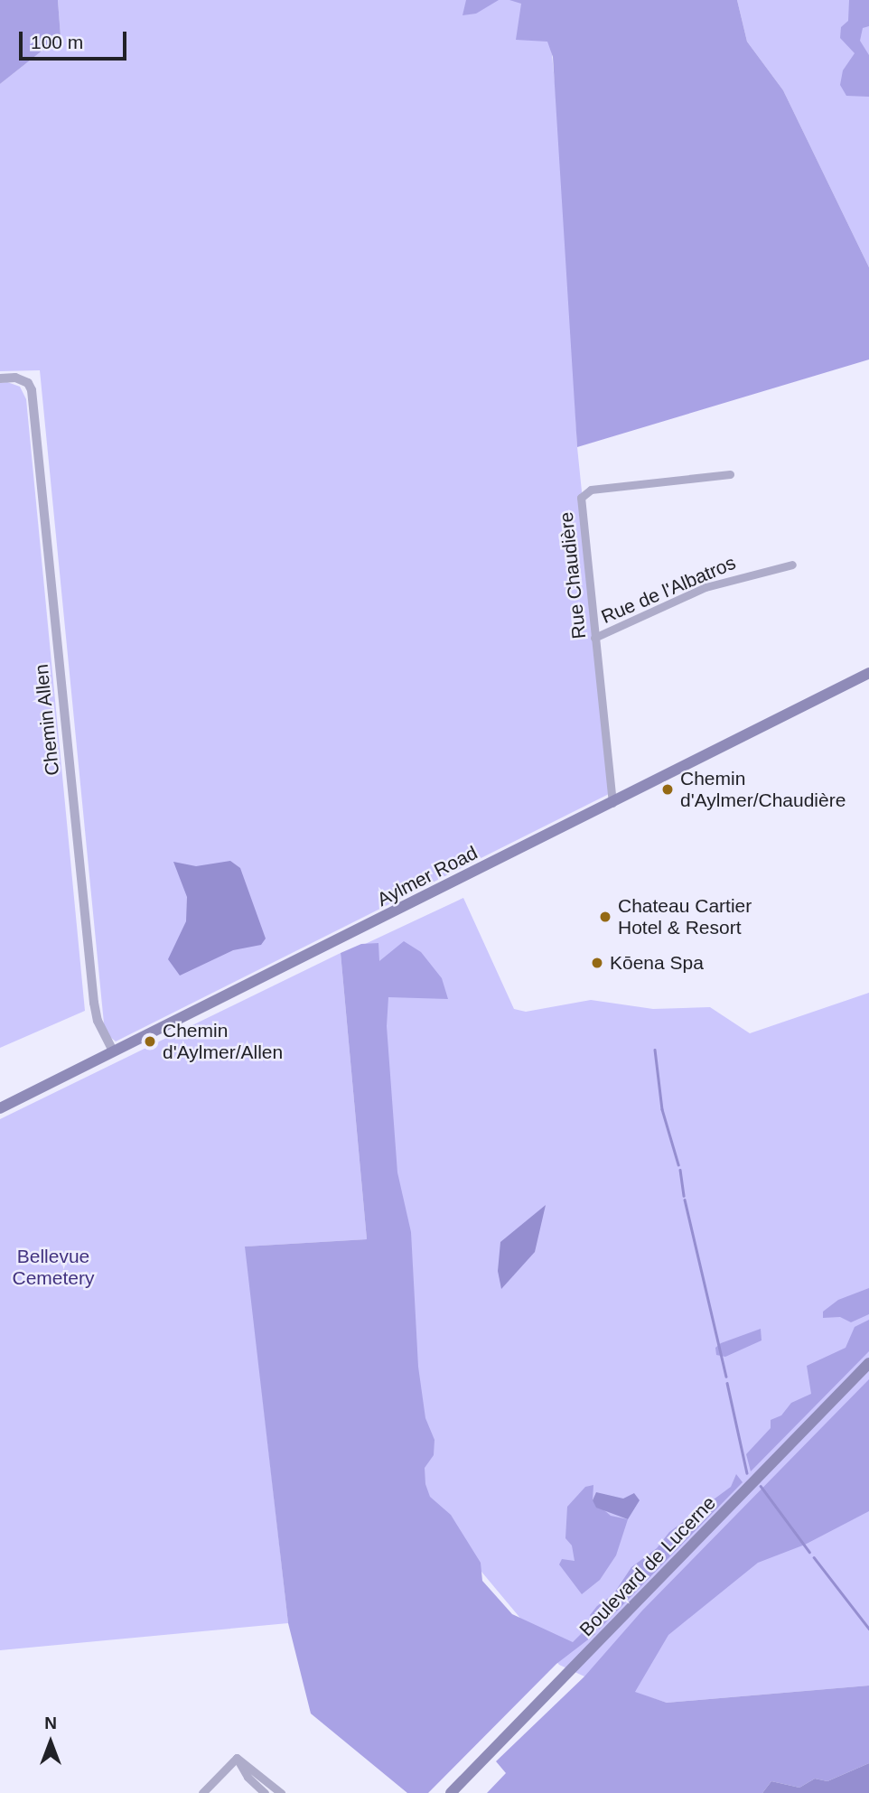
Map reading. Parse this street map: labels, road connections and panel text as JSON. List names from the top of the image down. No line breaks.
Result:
{"streets":{"main road":["Aylmer Road","Boulevard de Lucerne"],"street":["Rue Chaudière","Rue de l'Albatros","Chemin Allen"]},"crossings":[["Rue Chaudière","Rue de l'Albatros"],["Rue Chaudière","Aylmer Road"],["Chemin Allen","Aylmer Road"]],"parks":["Bellevue Cemetery"],"places":["Chemin d'Aylmer/Chaudière","Chateau Cartier Hotel & Resort","Kōena Spa","Chemin d'Aylmer/Allen"],"scale_bar":"100 m","north":"top"}
